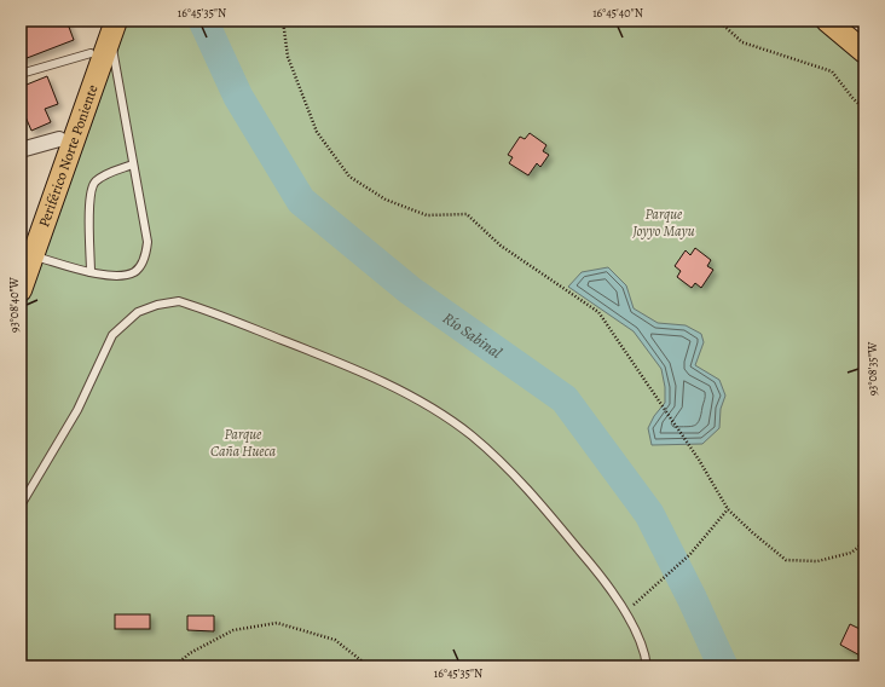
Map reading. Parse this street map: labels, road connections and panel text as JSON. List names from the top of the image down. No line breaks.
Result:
{"streets":{"main road":["Periférico Norte Poniente"]},"water":["Río Sabinal"],"parks":["Parque Joyyo Mayu","Parque Caña Hueca"],"coordinates":["16°45'35\"N","16°45'40\"N","93°08'40\"W","93°08'35\"W"]}
